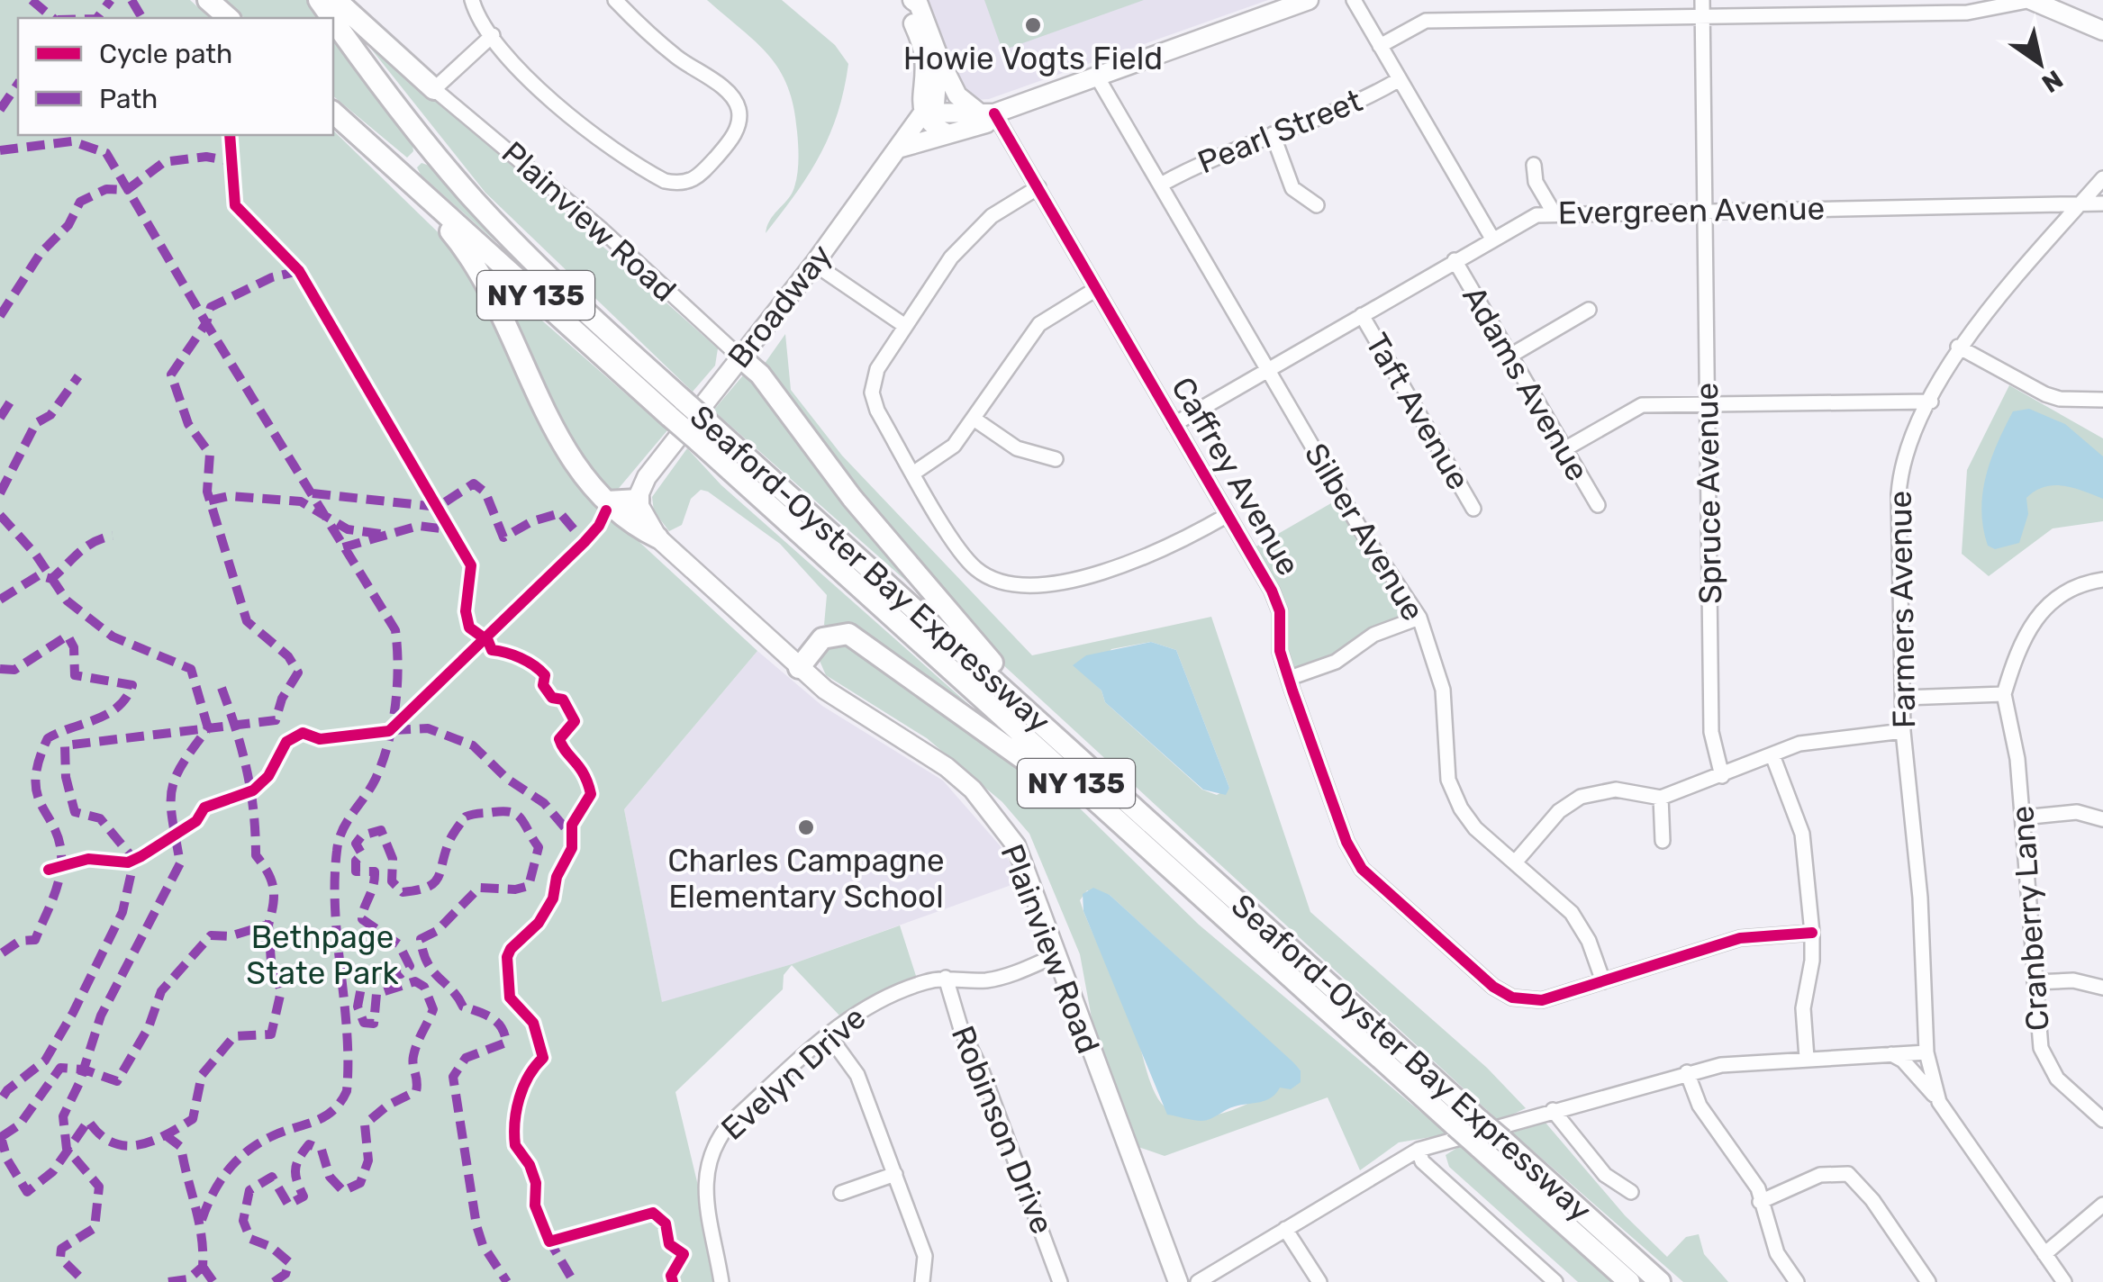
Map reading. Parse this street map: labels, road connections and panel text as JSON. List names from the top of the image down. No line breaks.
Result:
{"streets":{"highway":["NY 135","Seaford-Oyster Bay Expressway"],"main road":["Plainview Road","Broadway"],"street":["Pearl Street","Evergreen Avenue","Adams Avenue","Taft Avenue","Caffrey Avenue","Spruce Avenue","Silber Avenue","Farmers Avenue","Cranberry Lane","Evelyn Drive","Robinson Drive"]},"crossings":[["Pearl Street","Silber Avenue"],["Evergreen Avenue","Adams Avenue"],["Evergreen Avenue","Taft Avenue"],["Evergreen Avenue","Caffrey Avenue"],["Evergreen Avenue","Spruce Avenue"],["Evergreen Avenue","Silber Avenue"],["Evergreen Avenue","Farmers Avenue"],["Plainview Road","Broadway"],["Plainview Road","Evelyn Drive"],["Caffrey Avenue","Silber Avenue"],["Evelyn Drive","Robinson Drive"]],"parks":["Bethpage State Park"],"places":["Howie Vogts Field","Charles Campagne Elementary School"],"legend":["Cycle path","Path"],"north":"bottom right"}
